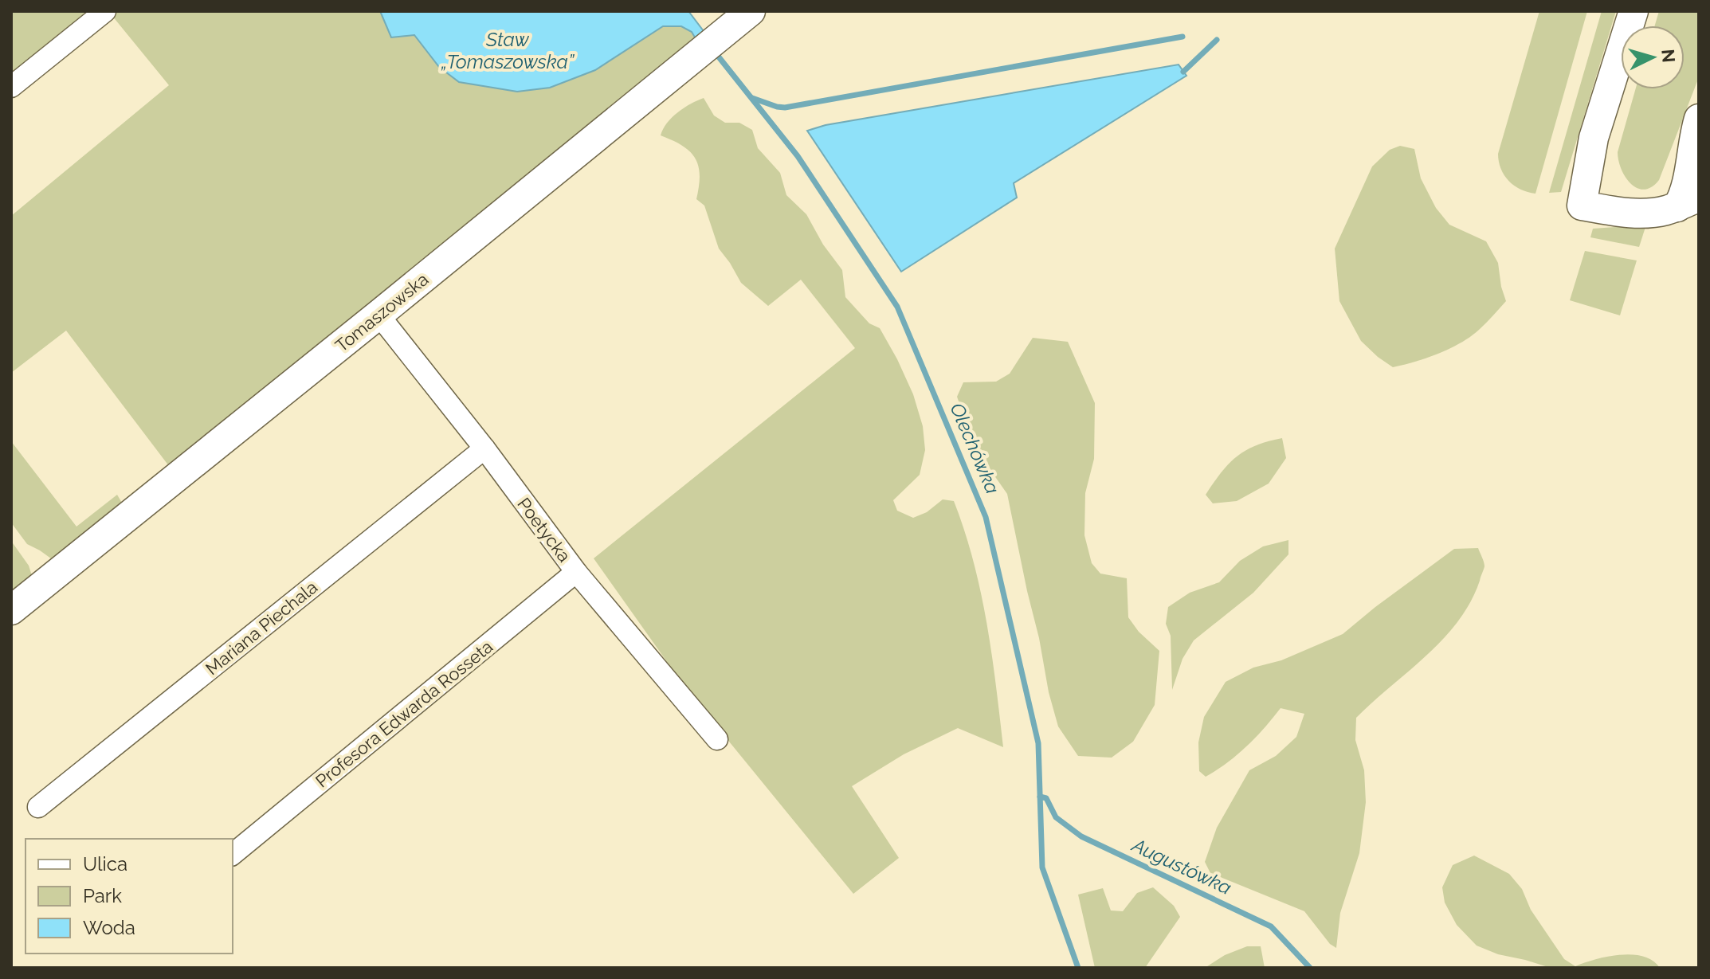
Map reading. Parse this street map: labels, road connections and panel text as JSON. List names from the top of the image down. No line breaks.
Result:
{"streets":{"street":["Tomaszowska","Poetycka","Mariana Piechala","Profesora Edwarda Rosseta"]},"crossings":[["Tomaszowska","Poetycka"],["Poetycka","Mariana Piechala"],["Poetycka","Profesora Edwarda Rosseta"]],"water":["Staw „Tomaszowska”","Olechówka","Augustówka"],"legend":["Ulica","Park","Woda"],"north":"right"}
